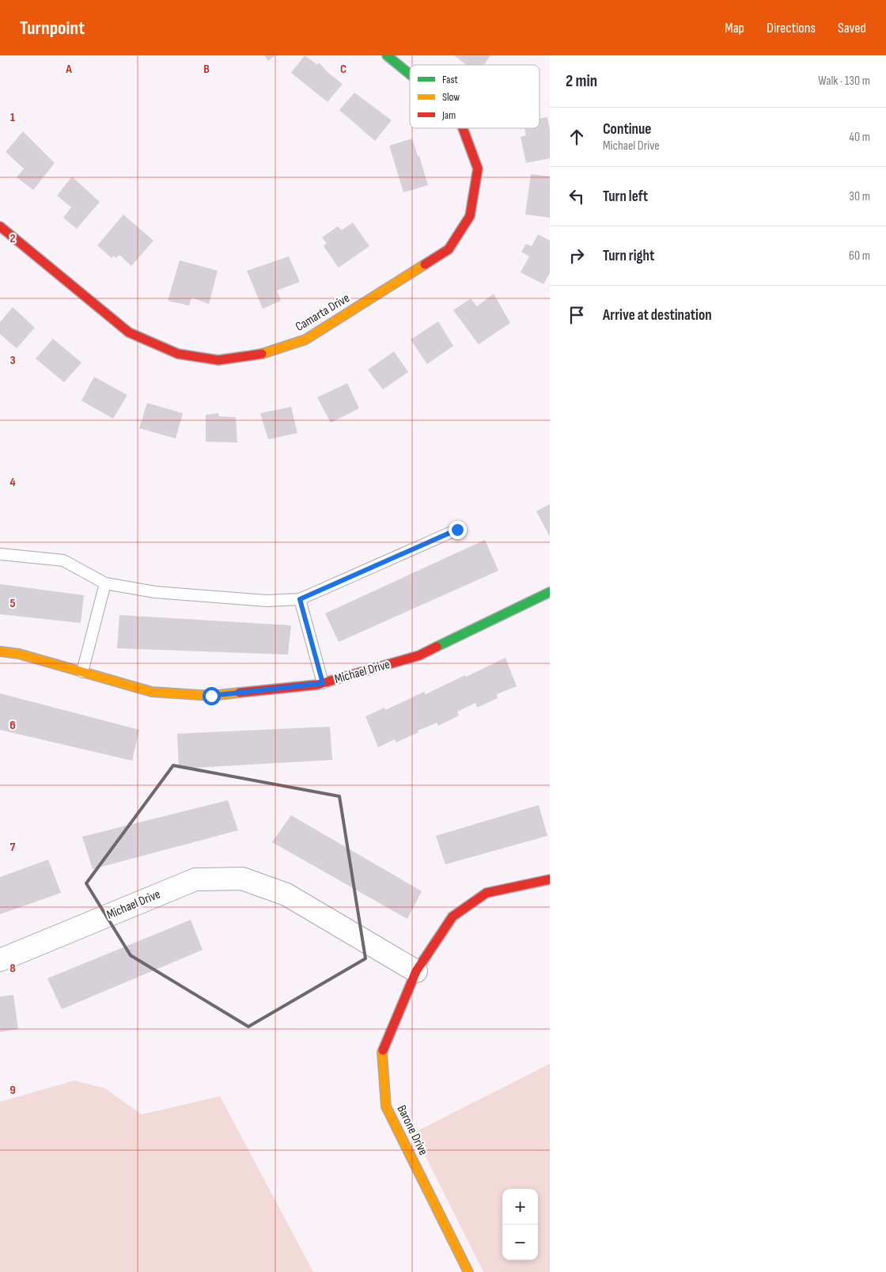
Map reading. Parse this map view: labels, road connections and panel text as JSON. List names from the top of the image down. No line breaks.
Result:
{"streets":{"street":["Camarta Drive","Michael Drive","Barone Drive"]},"crossings":[["Michael Drive","Barone Drive"]],"legend":["Fast","Slow","Jam"],"page":{"header":"Turnpoint","nav":["Map","Directions","Saved"],"heading":["2 min","Walk · 130 m"],"list":[["Continue","Michael Drive","40 m"],["Turn left","30 m"],["Turn right","60 m"],"Arrive at destination"],"map_buttons":["+","−"]},"grid":{"columns":["A","B","C"],"rows":["1","2","3","4","5","6","7","8","9"]}}
